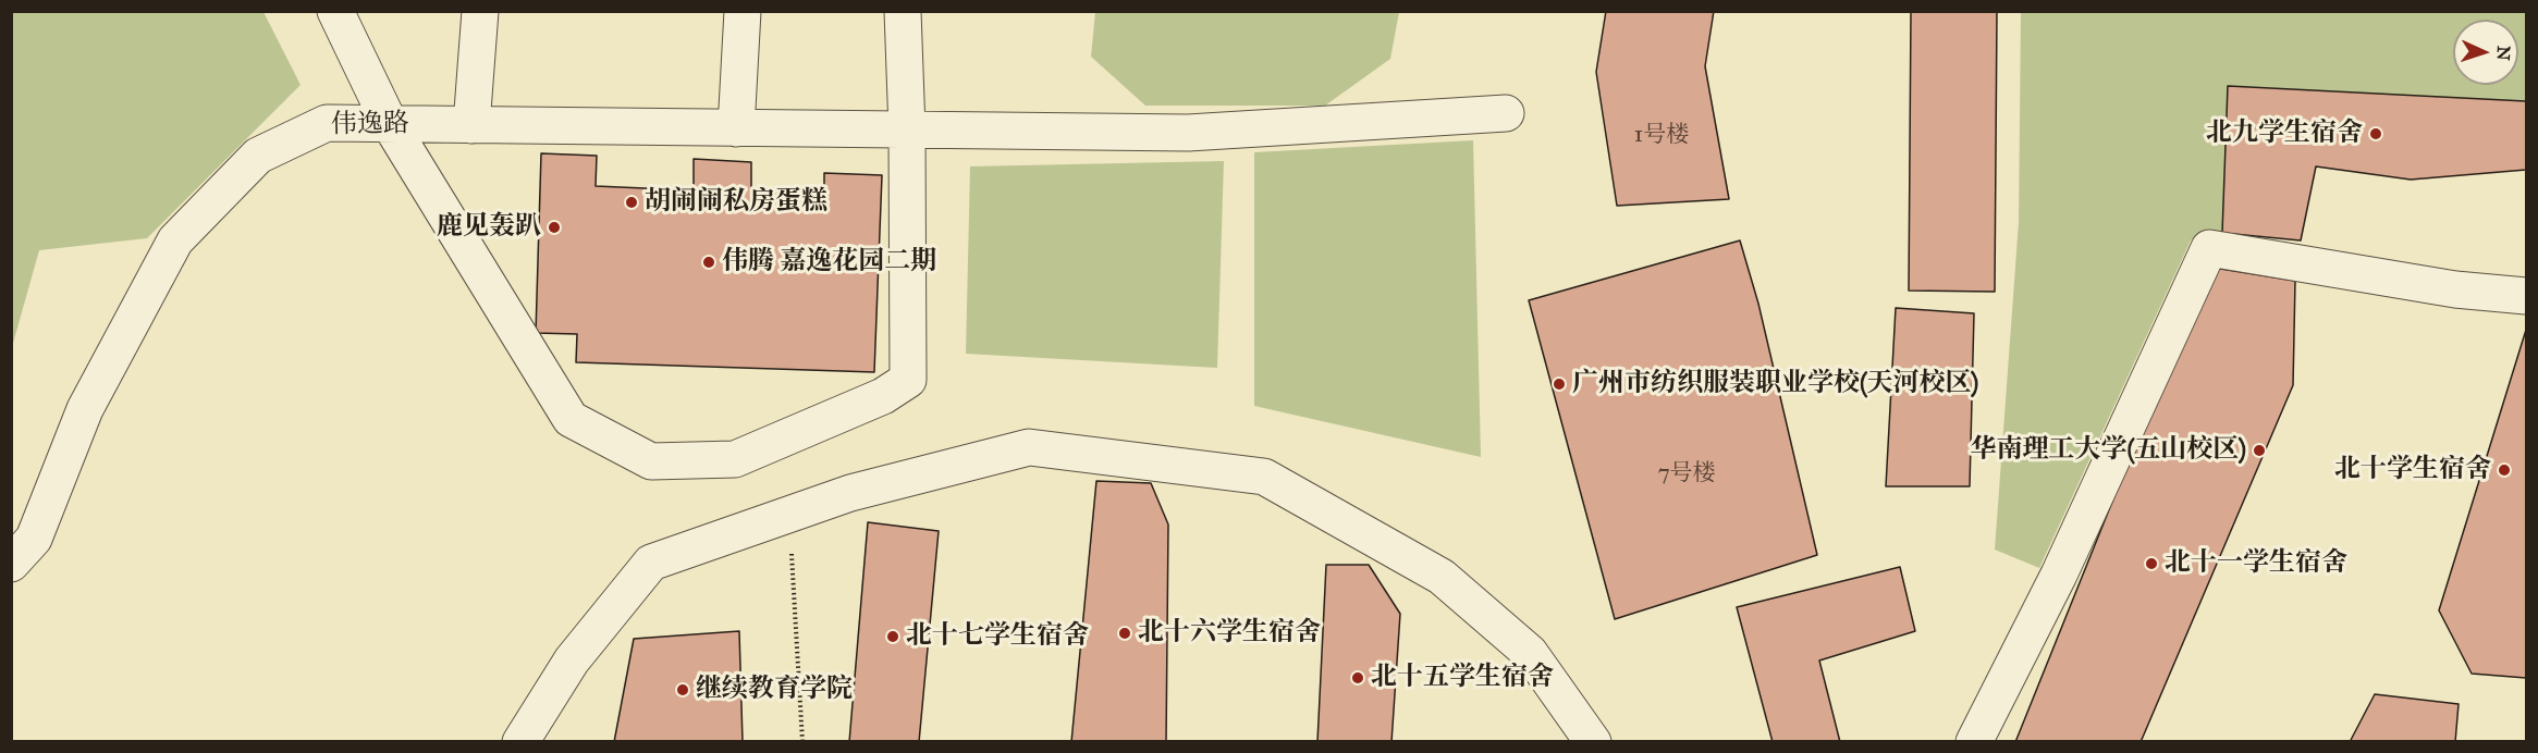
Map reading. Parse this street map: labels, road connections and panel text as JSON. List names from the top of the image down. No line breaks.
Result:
{"streets":{"street":["伟逸路"]},"places":["北九学生宿舍","胡闹闹私房蛋糕","鹿见轰趴","伟腾 嘉逸花园二期","广州市纺织服装职业学校(天河校区)","华南理工大学(五山校区)","北十学生宿舍","北十一学生宿舍","北十六学生宿舍","北十七学生宿舍","北十五学生宿舍","继续教育学院"],"house_numbers":["1号楼","7号楼"],"north":"right"}
